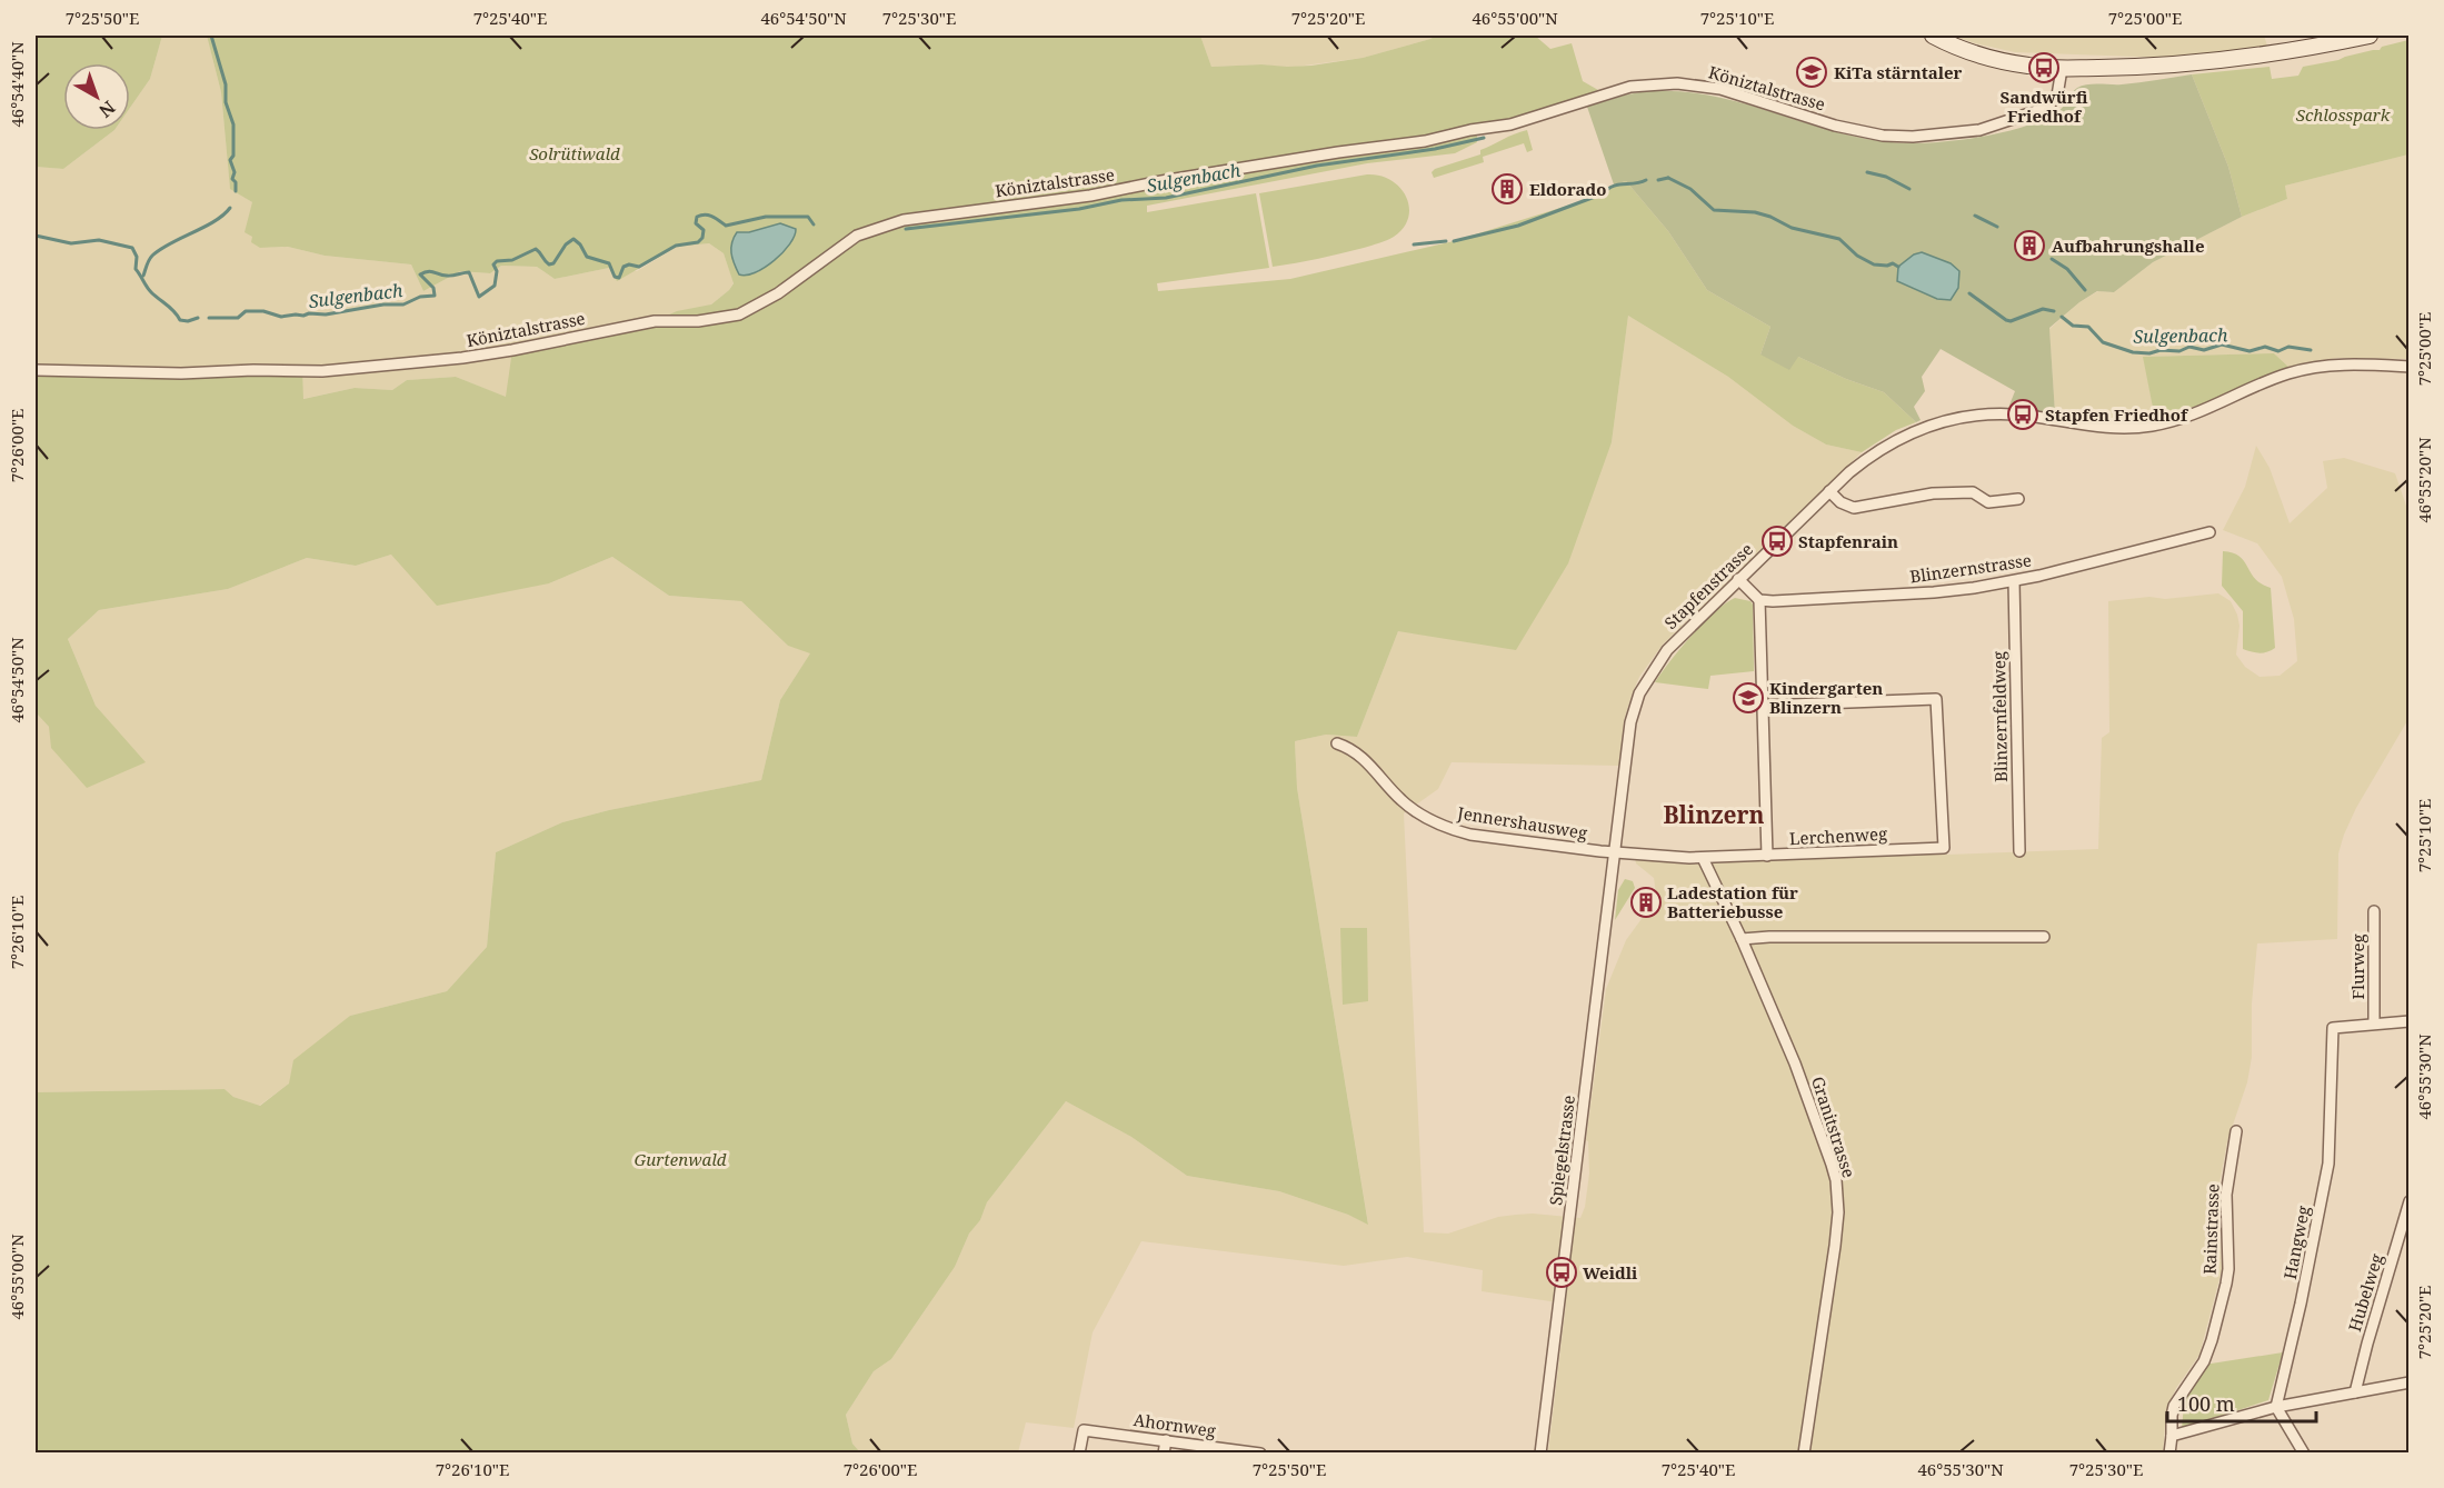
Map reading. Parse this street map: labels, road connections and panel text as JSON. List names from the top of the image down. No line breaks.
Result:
{"streets":{"street":["Köniztalstrasse","Blinzernstrasse","Stapfenstrasse","Blinzernfeldweg","Jennershausweg","Lerchenweg","Flurweg","Granitstrasse","Spiegelstrasse","Rainstrasse","Hangweg","Hubelweg","Ahornweg"]},"crossings":[["Blinzernstrasse","Blinzernfeldweg"],["Stapfenstrasse","Jennershausweg"],["Stapfenstrasse","Lerchenweg"],["Stapfenstrasse","Spiegelstrasse"],["Jennershausweg","Lerchenweg"],["Jennershausweg","Spiegelstrasse"],["Lerchenweg","Granitstrasse"],["Lerchenweg","Spiegelstrasse"],["Flurweg","Hangweg"]],"districts":["Blinzern"],"water":["Sulgenbach"],"parks":["Schlosspark","Solrütiwald","Gurtenwald"],"places":{"bus stop":["Sandwürfi Friedhof","Stapfen Friedhof","Stapfenrain","Weidli"],"school or university":["KiTa stärntaler","Kindergarten Blinzern"],"building":["Eldorado","Aufbahrungshalle","Ladestation für Batteriebusse"]},"scale_bar":"100 m","north":"bottom right","coordinates":["7°25'50\"E","7°25'40\"E","46°54'50\"N","7°25'30\"E","7°25'20\"E","46°55'00\"N","7°25'10\"E","7°25'00\"E","46°54'40\"N","7°26'00\"E","46°55'20\"N","7°26'10\"E","46°55'30\"N"]}
